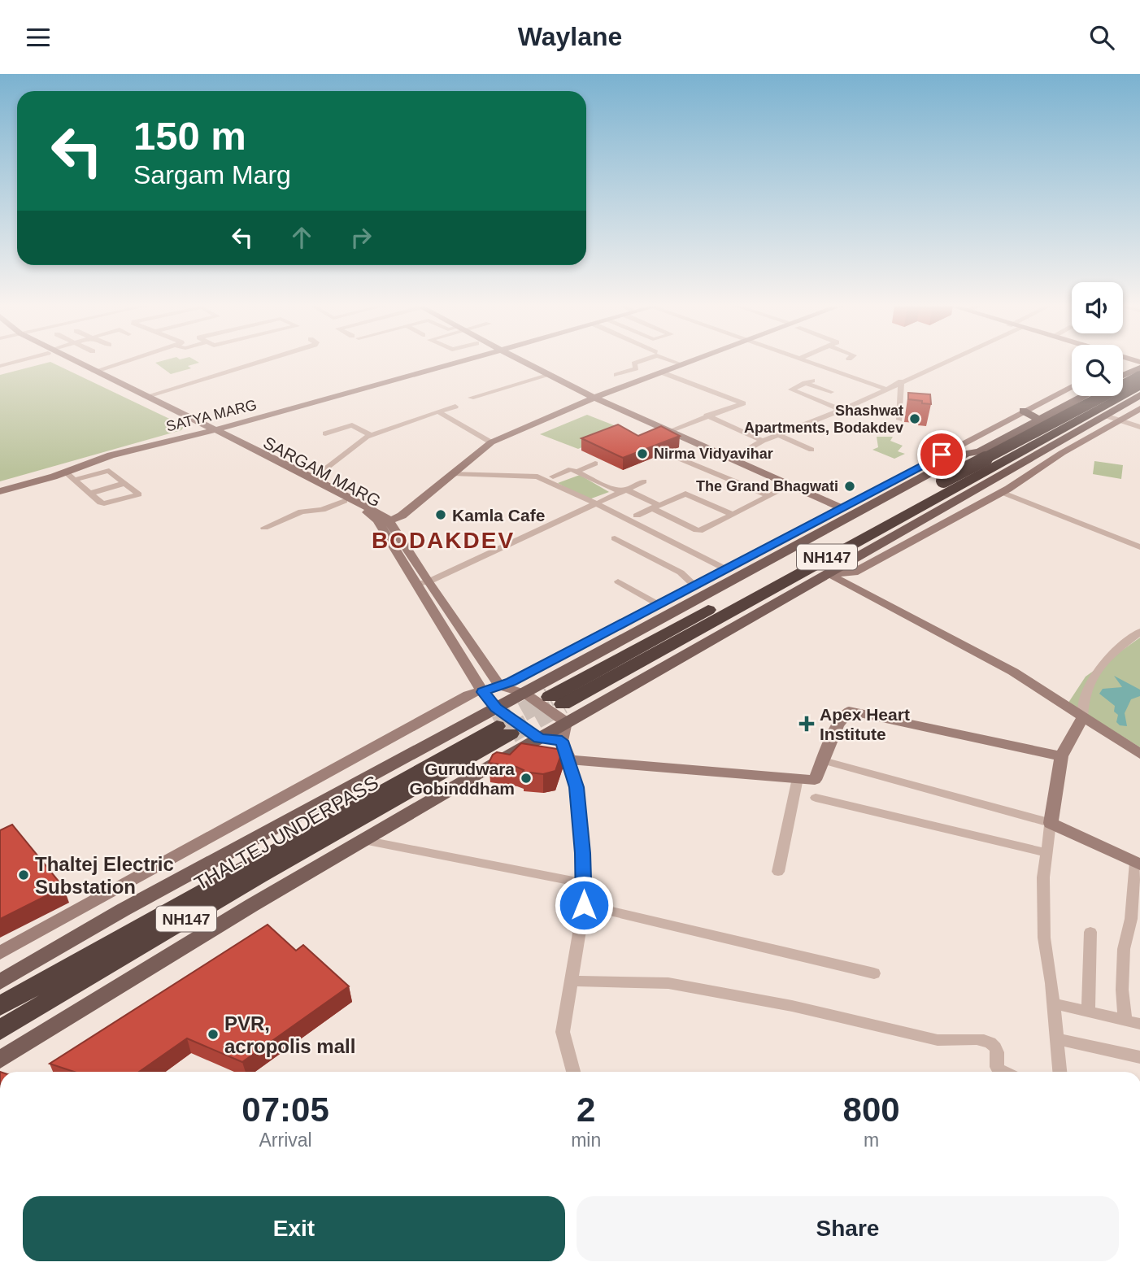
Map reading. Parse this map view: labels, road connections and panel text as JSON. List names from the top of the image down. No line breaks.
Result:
{"streets":{"highway":["NH147","THALTEJ UNDERPASS"],"street":["SATYA MARG","SARGAM MARG"]},"crossings":[["SATYA MARG","SARGAM MARG"],["SARGAM MARG","THALTEJ UNDERPASS"]],"districts":["BODAKDEV"],"places":{"other":["Shashwat Apartments, Bodakdev","Nirma Vidyavihar","The Grand Bhagwati","Kamla Cafe","Gurudwara Gobinddham","Thaltej Electric Substation","PVR, acropolis mall"],"health":["Apex Heart Institute"]},"page":{"header":"Waylane","turn":["150 m","Sargam Marg"],"eta":["07:05","Arrival","2","min","800","m"],"buttons":["Exit","Share"]}}
